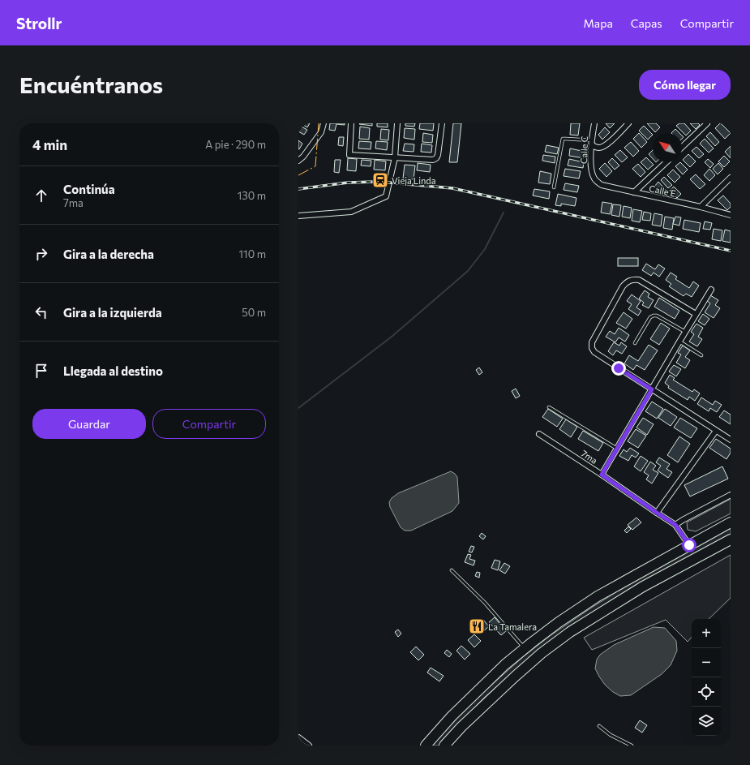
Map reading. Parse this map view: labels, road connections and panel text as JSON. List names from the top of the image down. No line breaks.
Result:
{"streets":{"street":["Calle C","Calle E","7ma"]},"crossings":[["Calle C","Calle E"]],"places":{"station":["Vieja Linda"],"restaurant":["La Tamalera"]},"north":"top left","page":{"header":"Strollr","nav":["Mapa","Capas","Compartir"],"buttons":["Cómo llegar",["Guardar","Compartir"]],"title":"Encuéntranos","heading":["4 min","A pie · 290 m"],"list":[["Continúa","7ma","130 m"],["Gira a la derecha","110 m"],["Gira a la izquierda","50 m"],"Llegada al destino"],"map_buttons":["+","−"]}}
